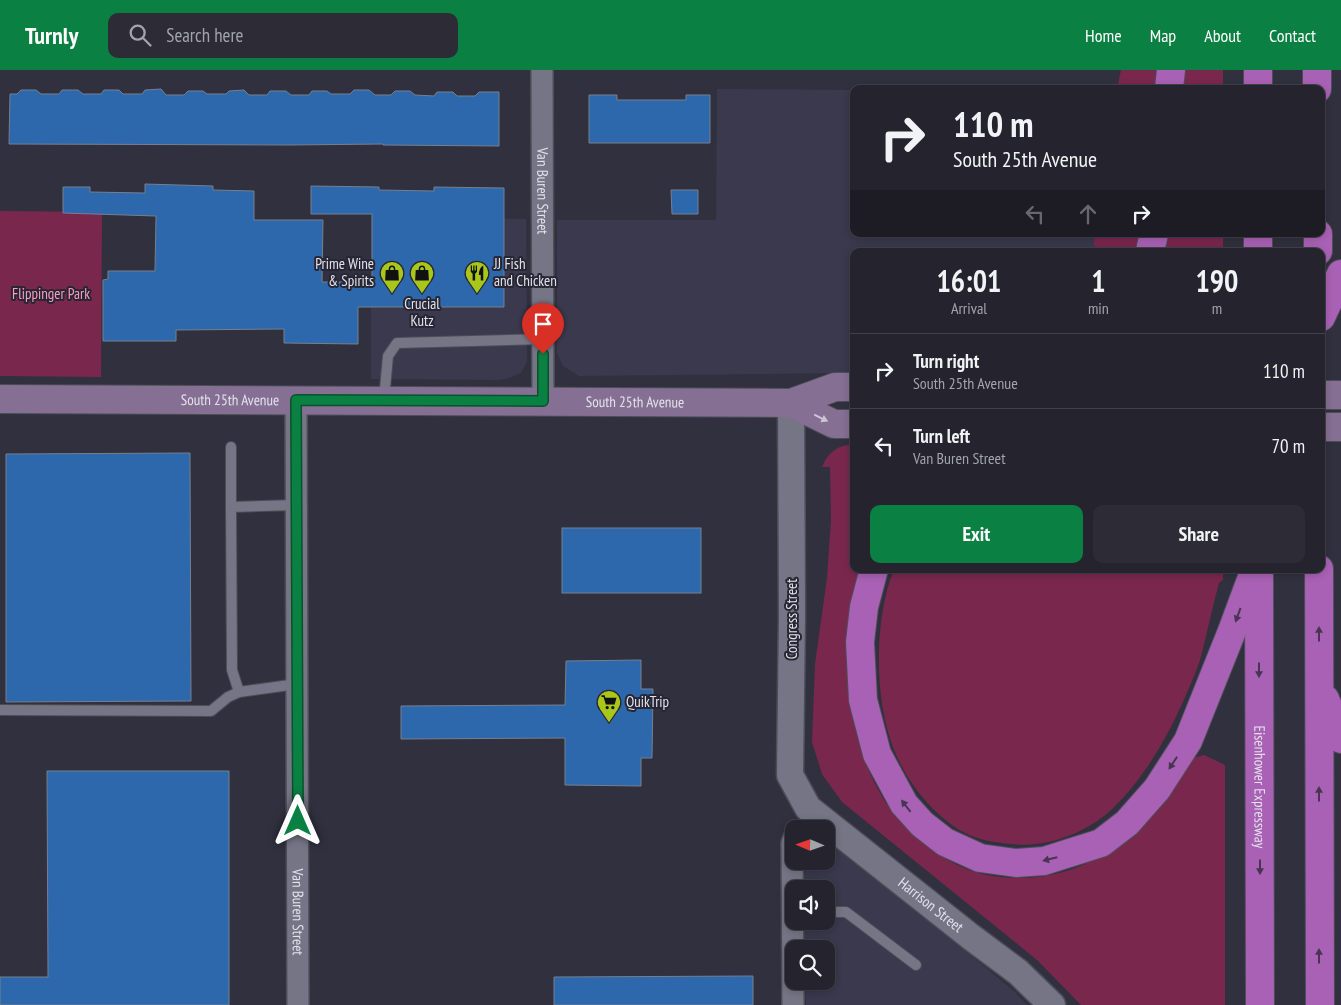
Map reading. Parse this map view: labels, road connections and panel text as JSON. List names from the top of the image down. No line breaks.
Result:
{"streets":{"highway":["Eisenhower Expressway"],"main road":["South 25th Avenue"],"street":["Van Buren Street","Congress Street","Harrison Street"]},"crossings":[["Van Buren Street","South 25th Avenue"],["South 25th Avenue","Congress Street"],["Congress Street","Harrison Street"]],"parks":["Flippinger Park"],"places":{"shop":["Prime Wine & Spirits","Crucial Kutz"],"restaurant":["JJ Fish and Chicken"],"supermarket":["QuikTrip"]},"north":"left","page":{"header":"Turnly","search":"Search here","nav":["Home","Map","About","Contact"],"turn":["110 m","South 25th Avenue"],"eta":["16:01","Arrival","1","min","190","m"],"list":[{"name":"Turn right","note":"South 25th Avenue","value":"110 m"},{"name":"Turn left","note":"Van Buren Street","value":"70 m"}],"buttons":["Exit","Share"]}}
